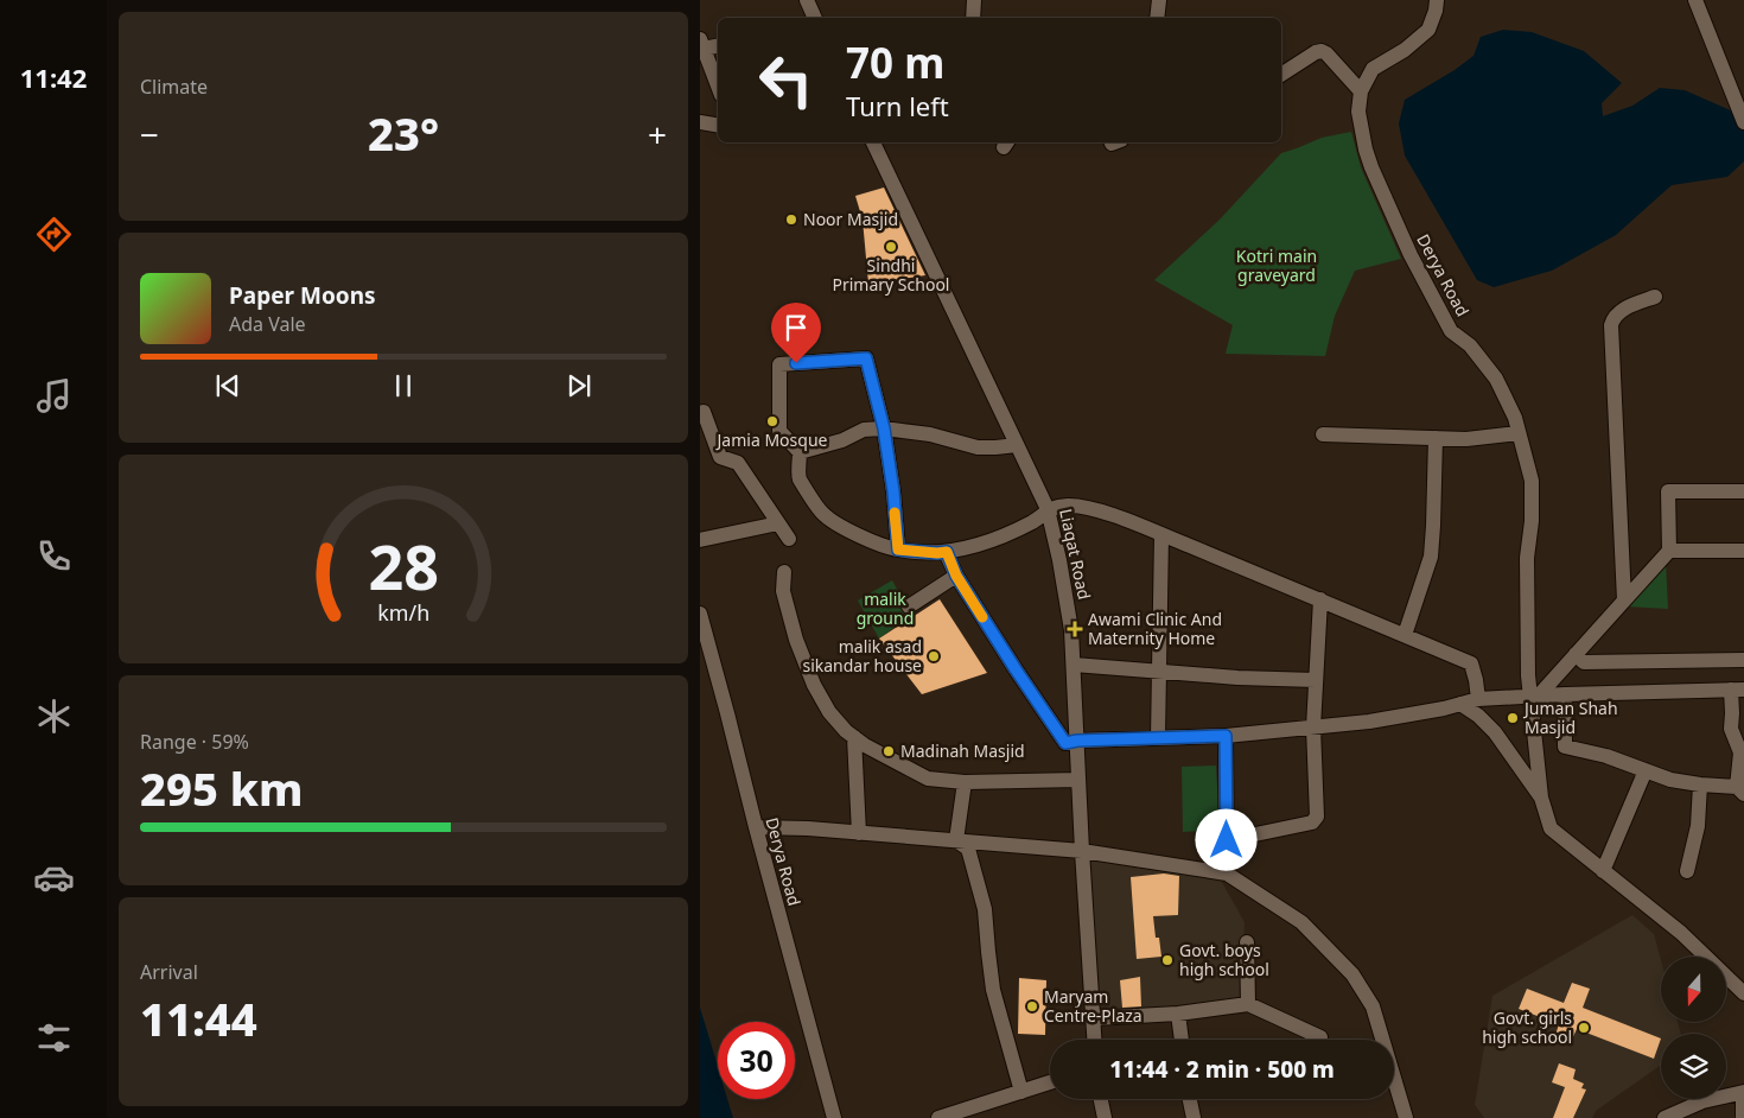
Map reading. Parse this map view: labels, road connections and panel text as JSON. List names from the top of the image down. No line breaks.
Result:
{"streets":{"street":["Derya Road","Liaqat Road"]},"parks":["Kotri main graveyard","malik ground"],"places":{"other":["Noor Masjid","Sindhi Primary School","Jamia Mosque","malik asad sikandar house","Juman Shah Masjid","Madinah Masjid","Govt. boys high school","Maryam Centre-Plaza","Govt. girls high school"],"health":["Awami Clinic And Maternity Home"]},"north":"bottom","page":{"tabs":"11:42","tile":["Climate",["Range · 59%","295 km"],["Arrival","11:44"]],"turn":["70 m","Turn left"],"heat":["−","23°","+"],"song":["Paper Moons","Ada Vale"],"limit":"30","trip":"11:44 · 2 min · 500 m","gauge":["28","km/h"]}}
